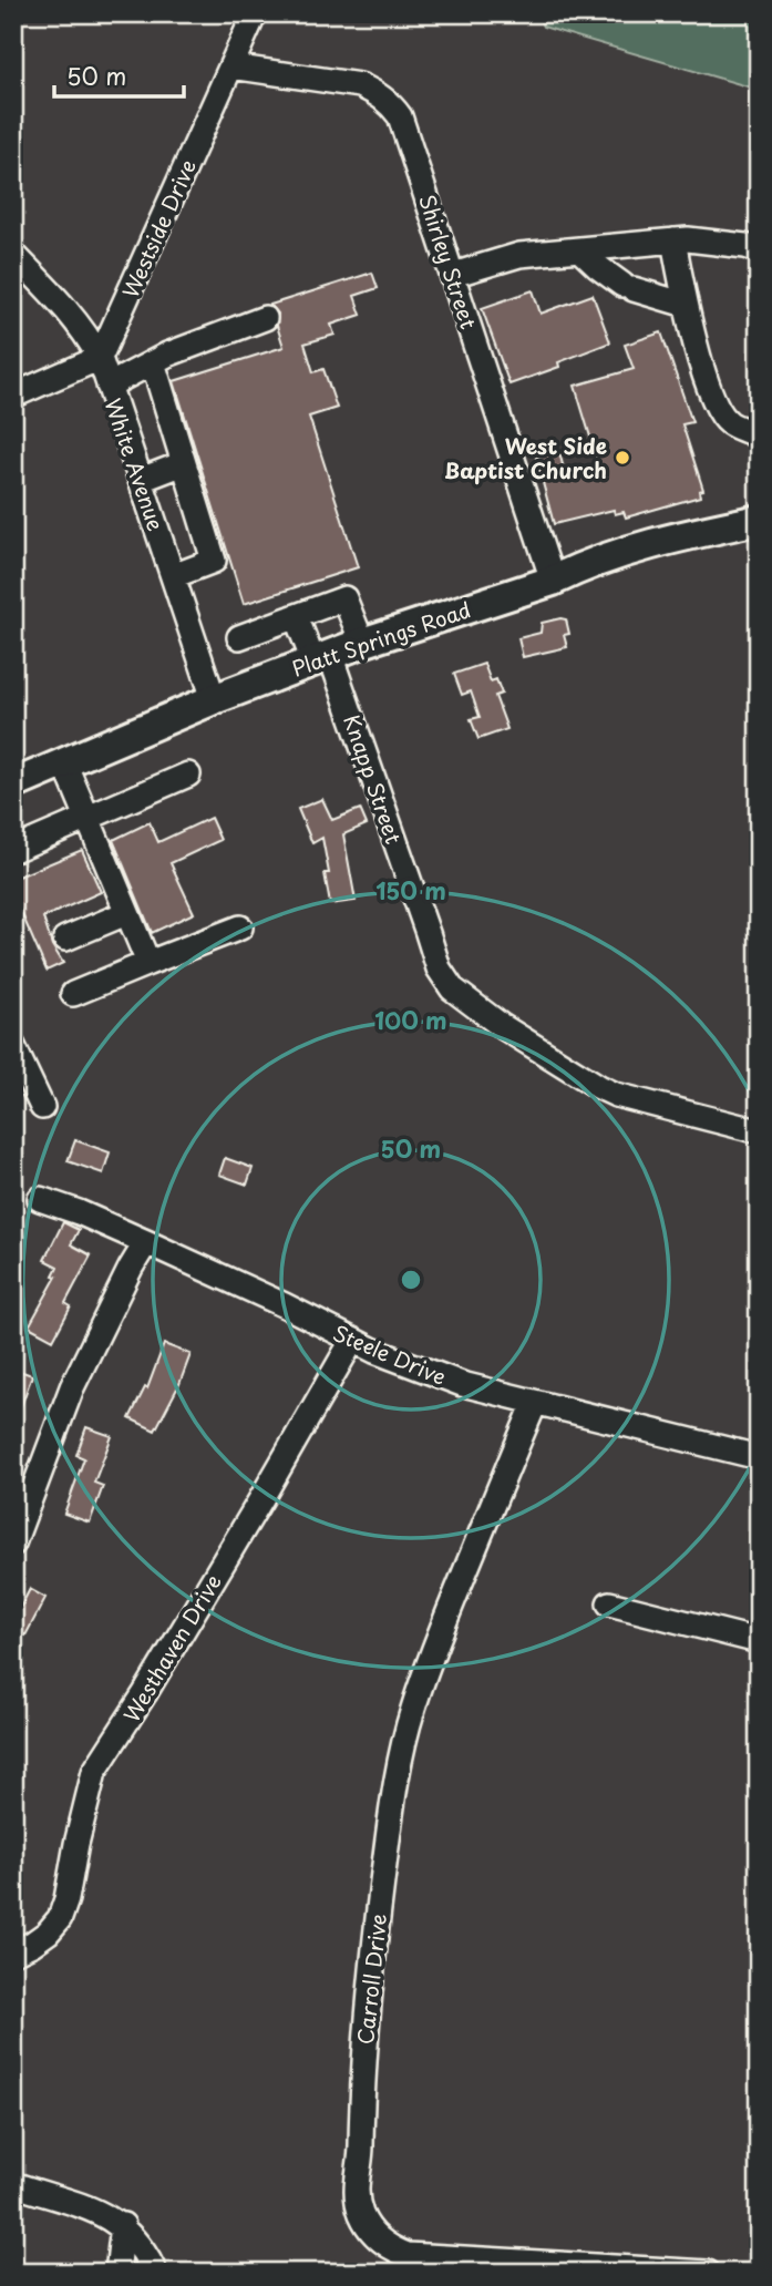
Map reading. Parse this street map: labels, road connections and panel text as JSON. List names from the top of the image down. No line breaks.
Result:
{"streets":{"main road":["Platt Springs Road"],"street":["Westside Drive","Shirley Street","White Avenue","Knapp Street","Steele Drive","Westhaven Drive","Carroll Drive"]},"crossings":[["Westside Drive","Shirley Street"],["Westside Drive","White Avenue"],["Shirley Street","Platt Springs Road"],["White Avenue","Platt Springs Road"],["Platt Springs Road","Knapp Street"],["Steele Drive","Westhaven Drive"],["Steele Drive","Carroll Drive"]],"places":["West Side Baptist Church"],"scale_bar":"50 m","rings":["150 m","100 m","50 m"]}
